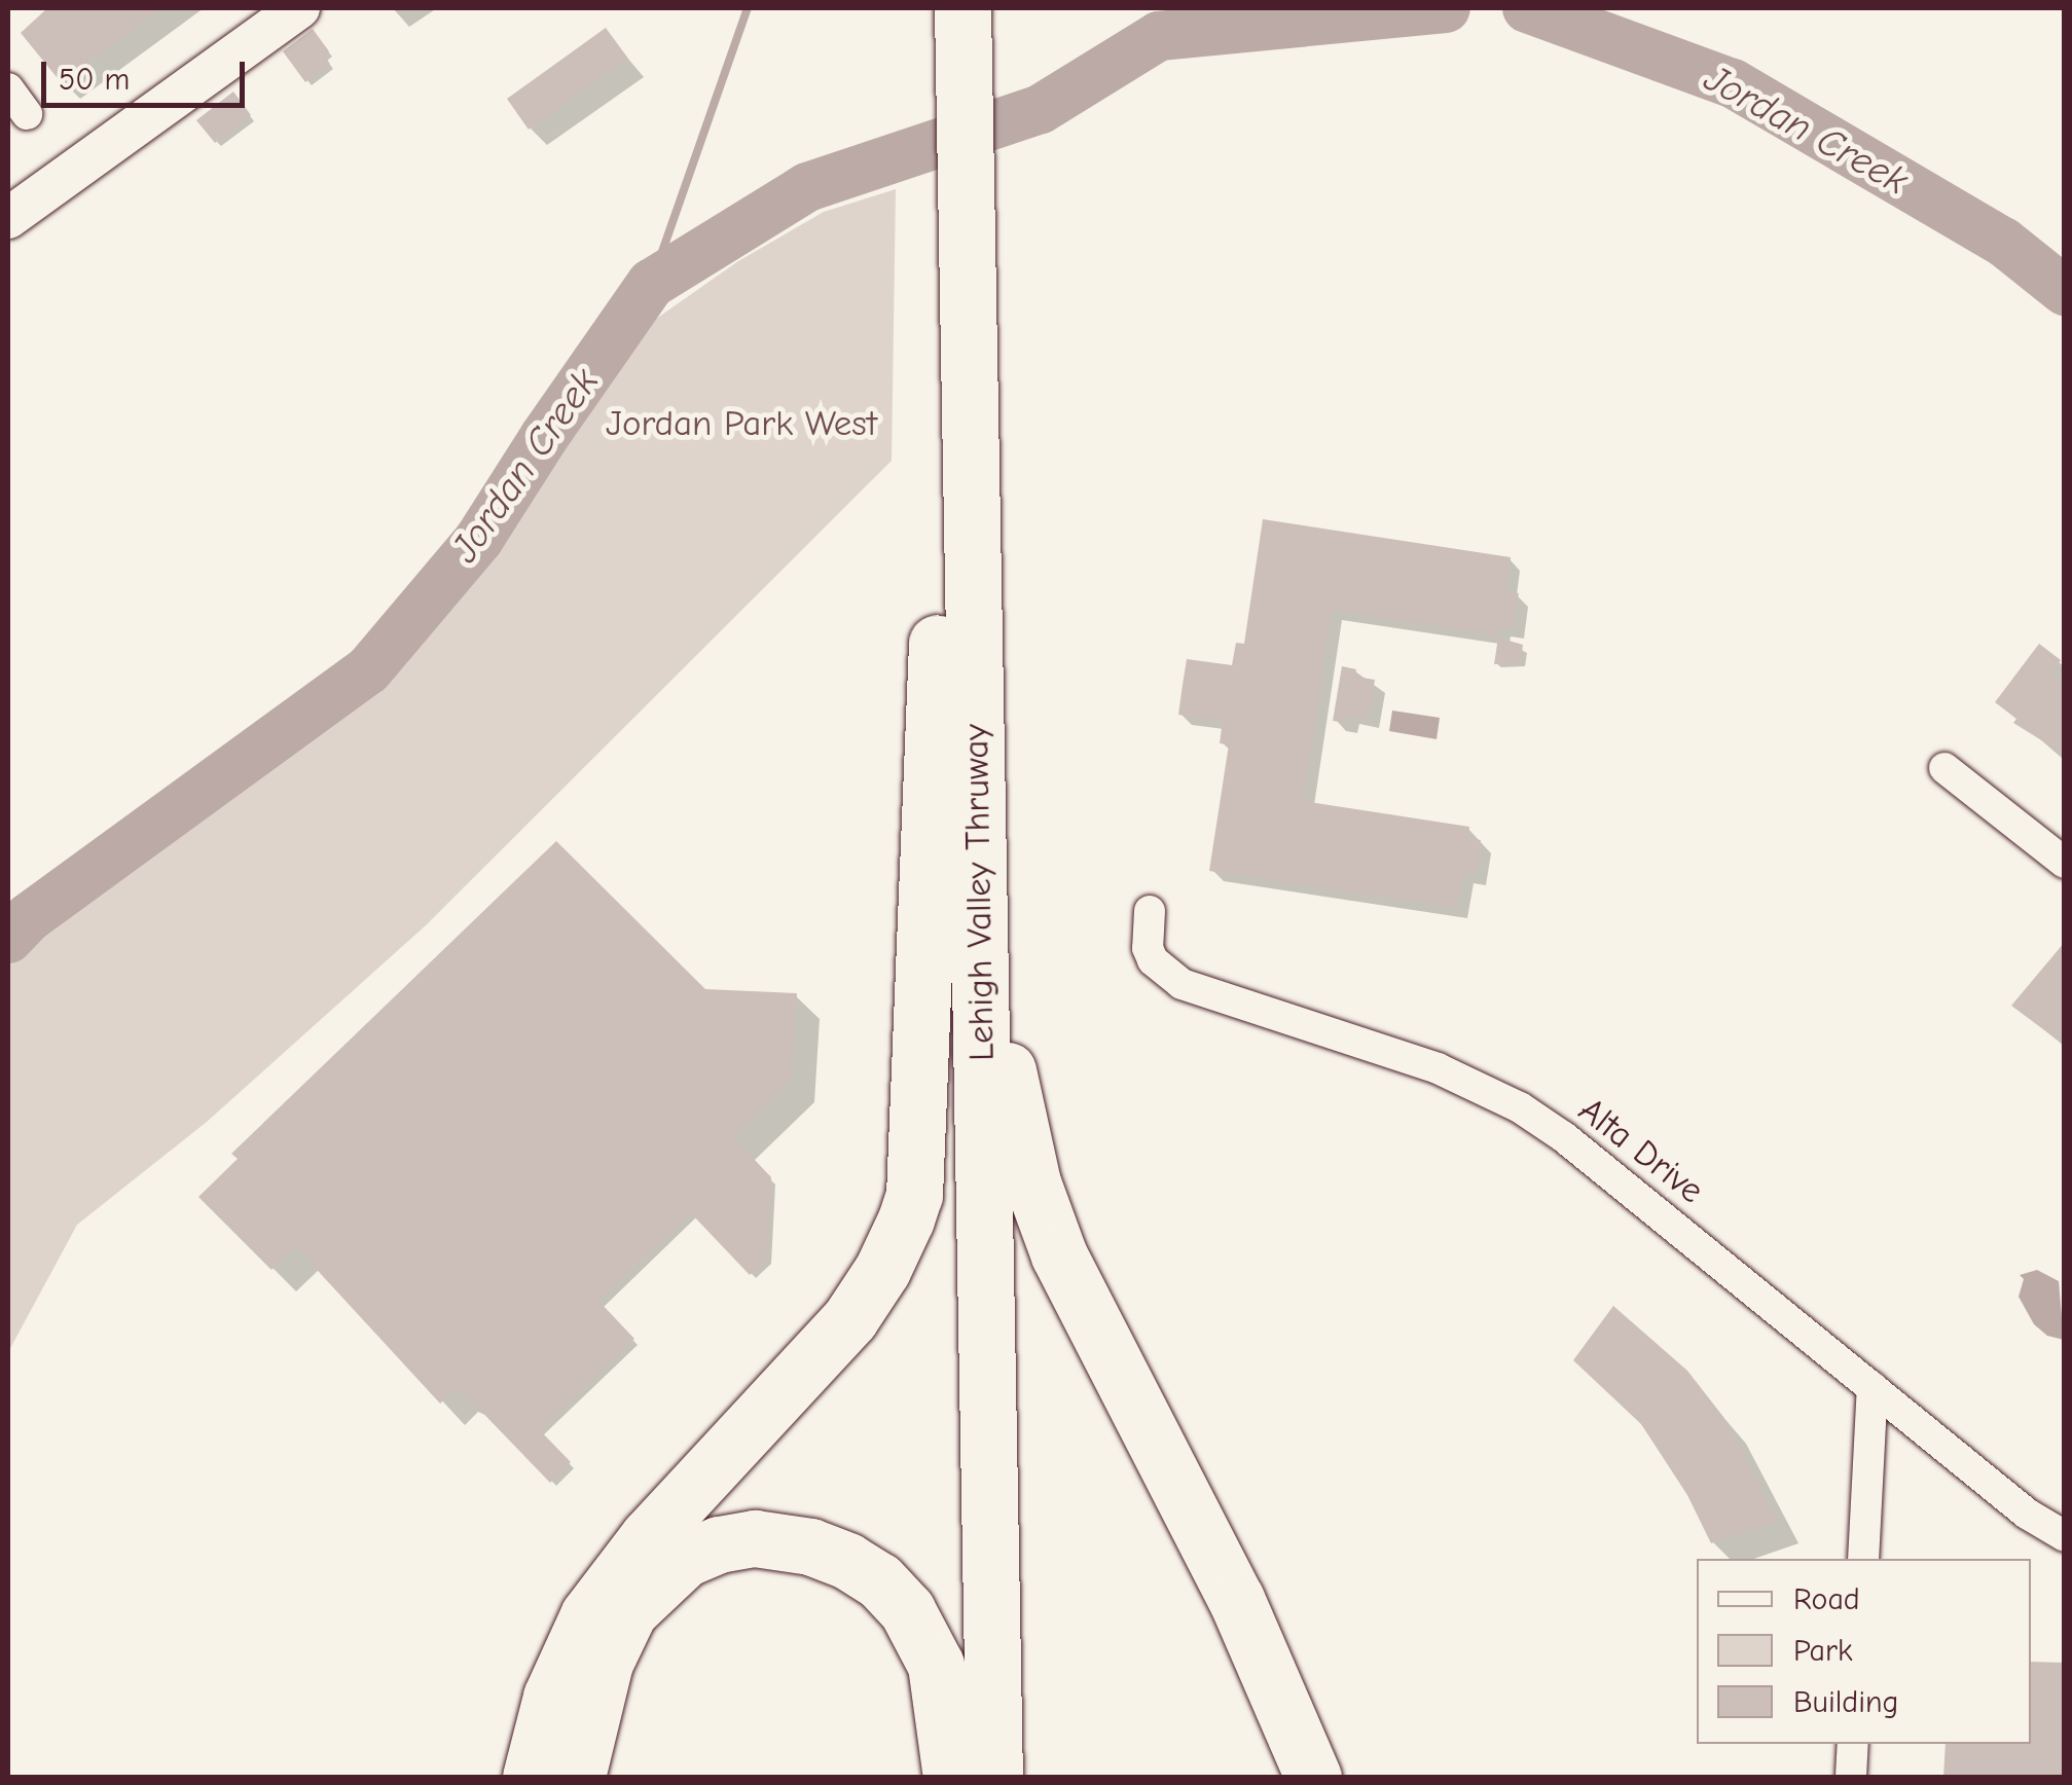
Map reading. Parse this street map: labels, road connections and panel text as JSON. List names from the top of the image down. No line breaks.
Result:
{"streets":{"highway":["Lehigh Valley Thruway"],"street":["Alta Drive"]},"water":["Jordan Creek"],"parks":["Jordan Park West"],"legend":["Road","Park","Building"],"scale_bar":"50 m"}
